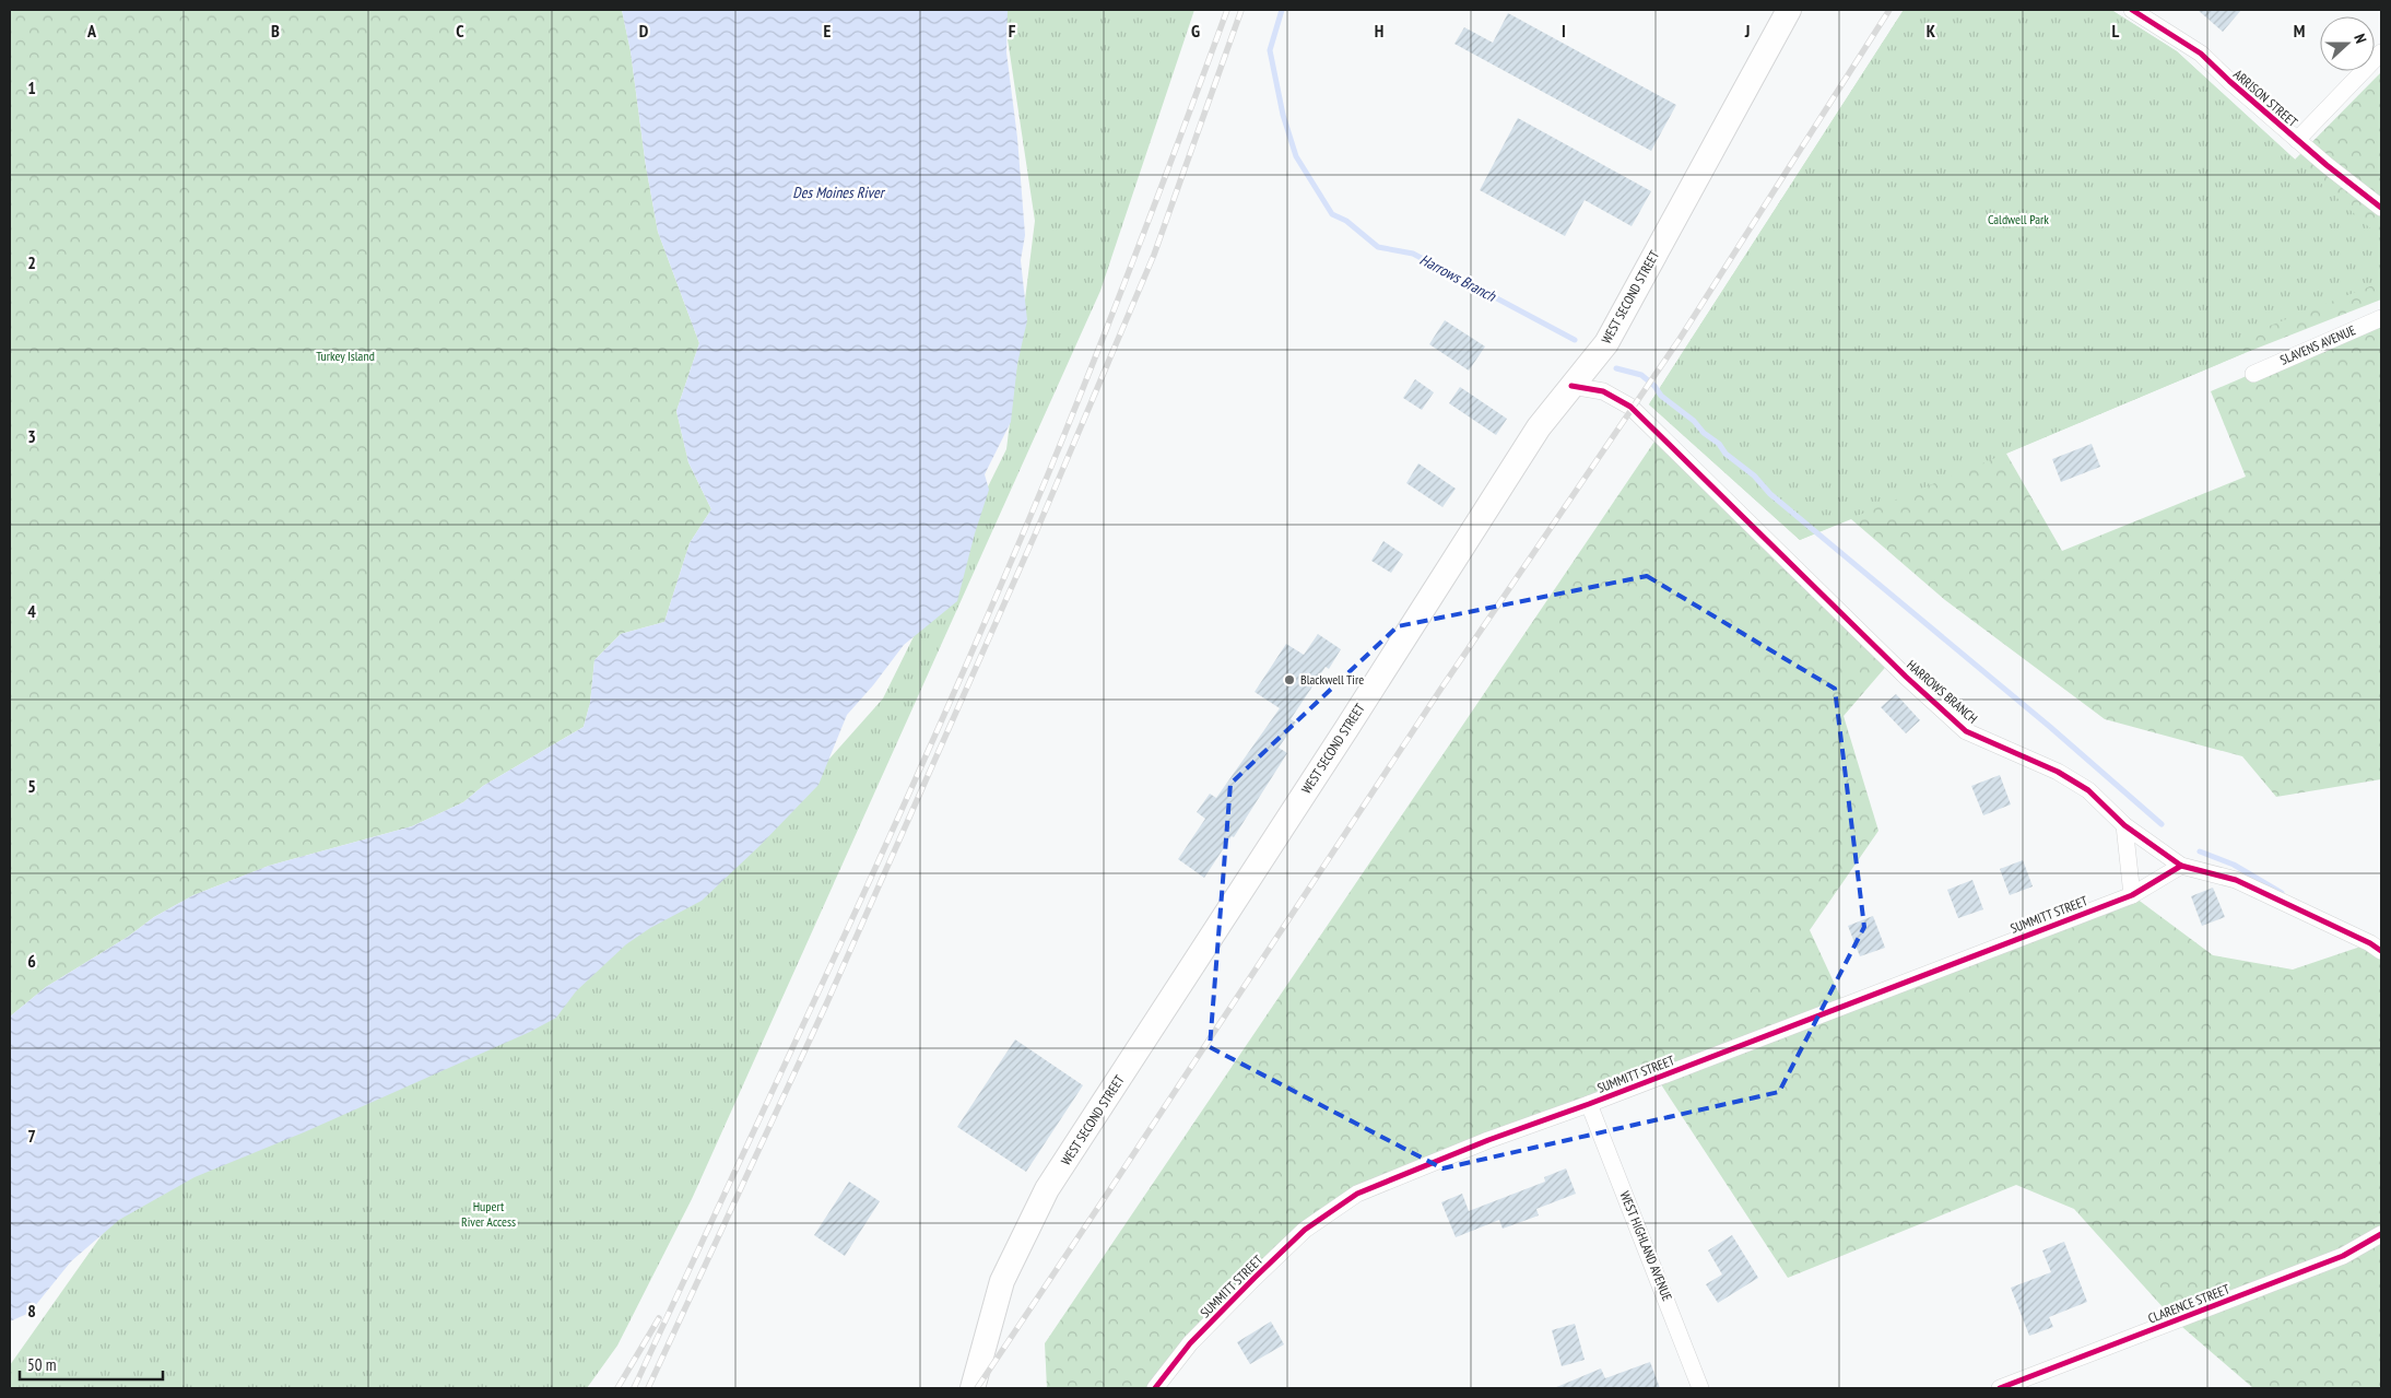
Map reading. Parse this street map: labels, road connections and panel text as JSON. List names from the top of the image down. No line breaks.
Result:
{"streets":{"main road":["WEST SECOND STREET"],"street":["ARRISON STREET","SLAVENS AVENUE","HARROWS BRANCH","SUMMITT STREET","WEST HIGHLAND AVENUE","CLARENCE STREET"]},"crossings":[["WEST SECOND STREET","HARROWS BRANCH"],["HARROWS BRANCH","SUMMITT STREET"],["SUMMITT STREET","WEST HIGHLAND AVENUE"]],"water":["Des Moines River","Harrows Branch"],"parks":["Caldwell Park","Turkey Island","Hupert River Access"],"places":["Blackwell Tire"],"scale_bar":"50 m","north":"right","grid":{"columns":["A","B","C","D","E","F","G","H","I","J","K","L","M"],"rows":["1","2","3","4","5","6","7","8"]}}
